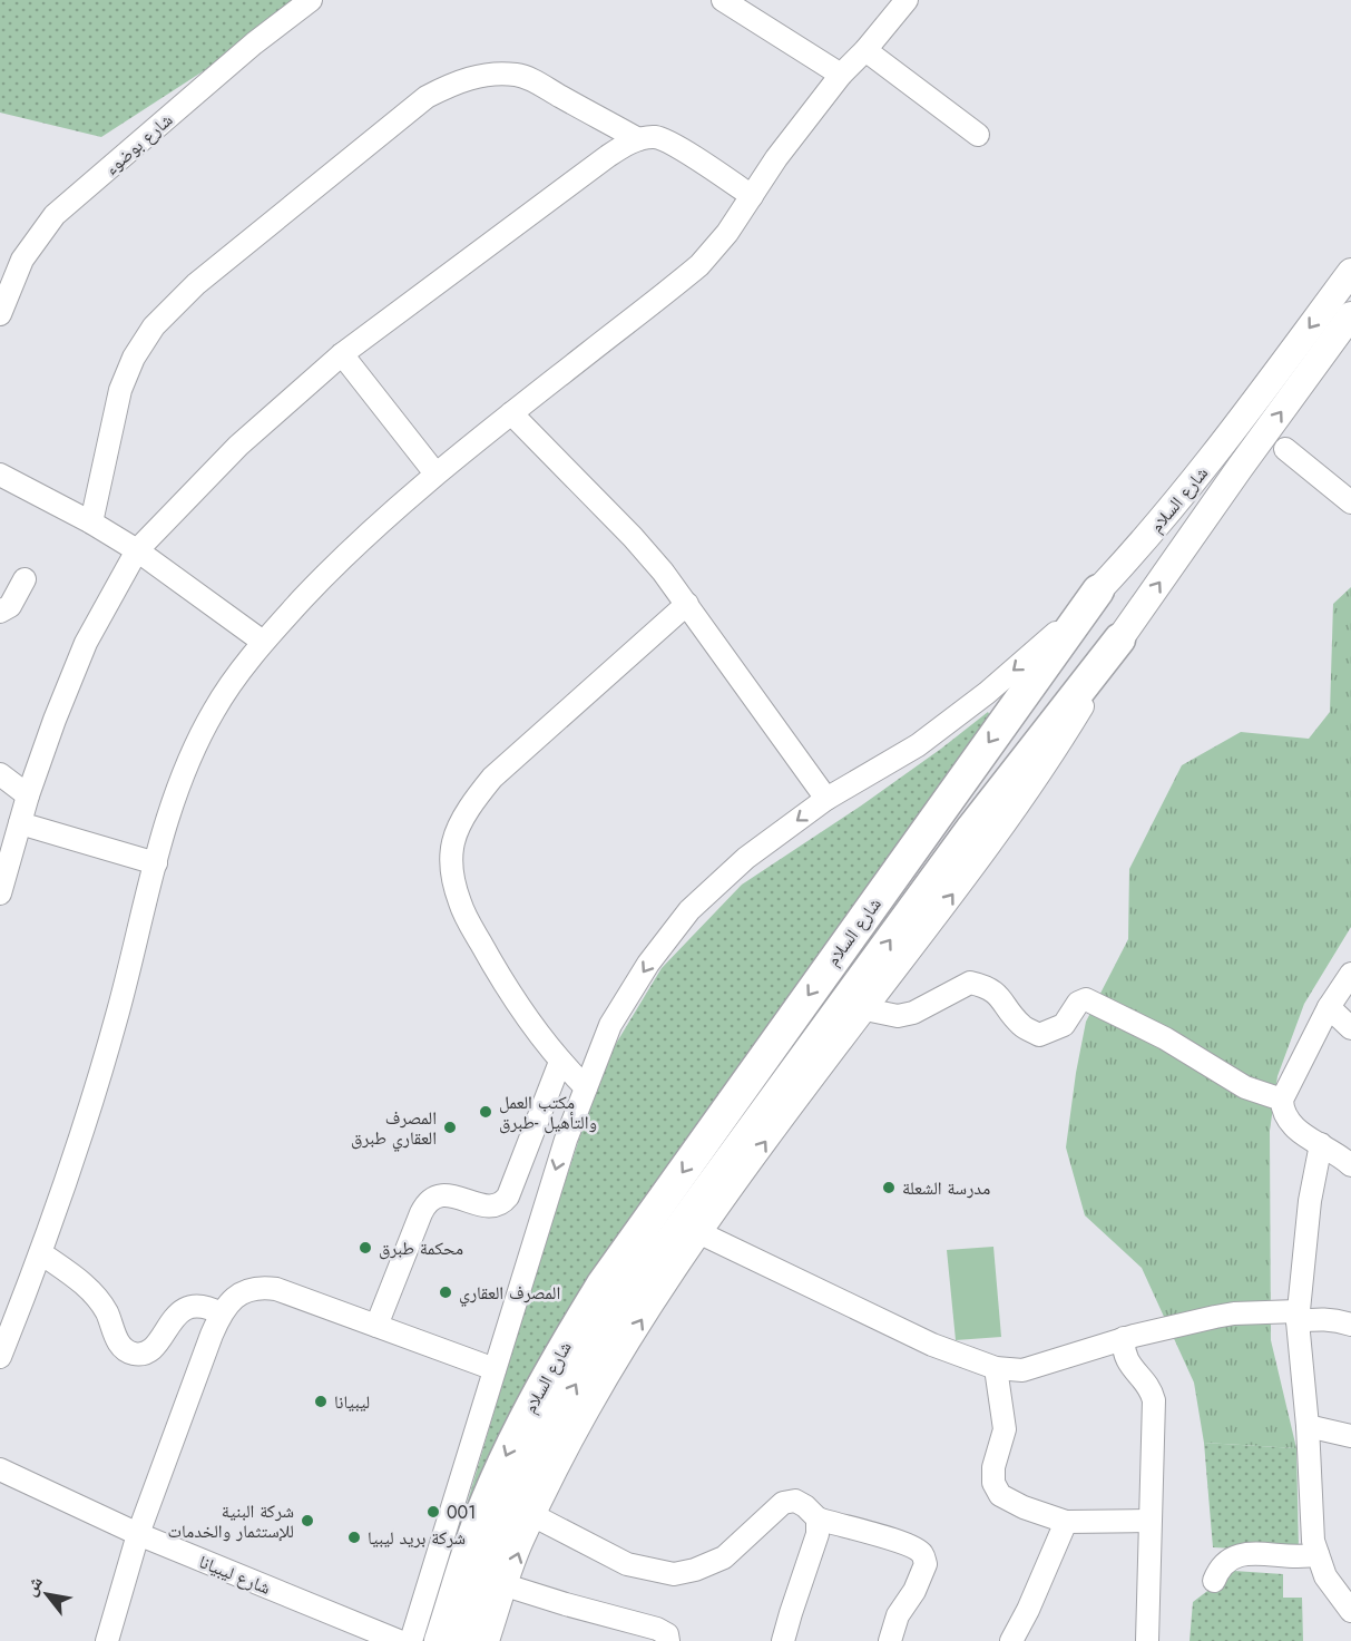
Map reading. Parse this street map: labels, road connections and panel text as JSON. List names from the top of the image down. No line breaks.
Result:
{"streets":{"highway":["شارع السلام"],"street":["شارع بوضوء","شارع ليبيانا"]},"places":["مكتب العمل والتأهيل -طبرق","المصرف العقاري طبرق","مدرسة الشعلة","محكمة طبرق","المصرف العقاري","ليبيانا","001","شركة البنية للإستثمار والخدمات","شركة بريد ليبيا"],"north":"top left"}
